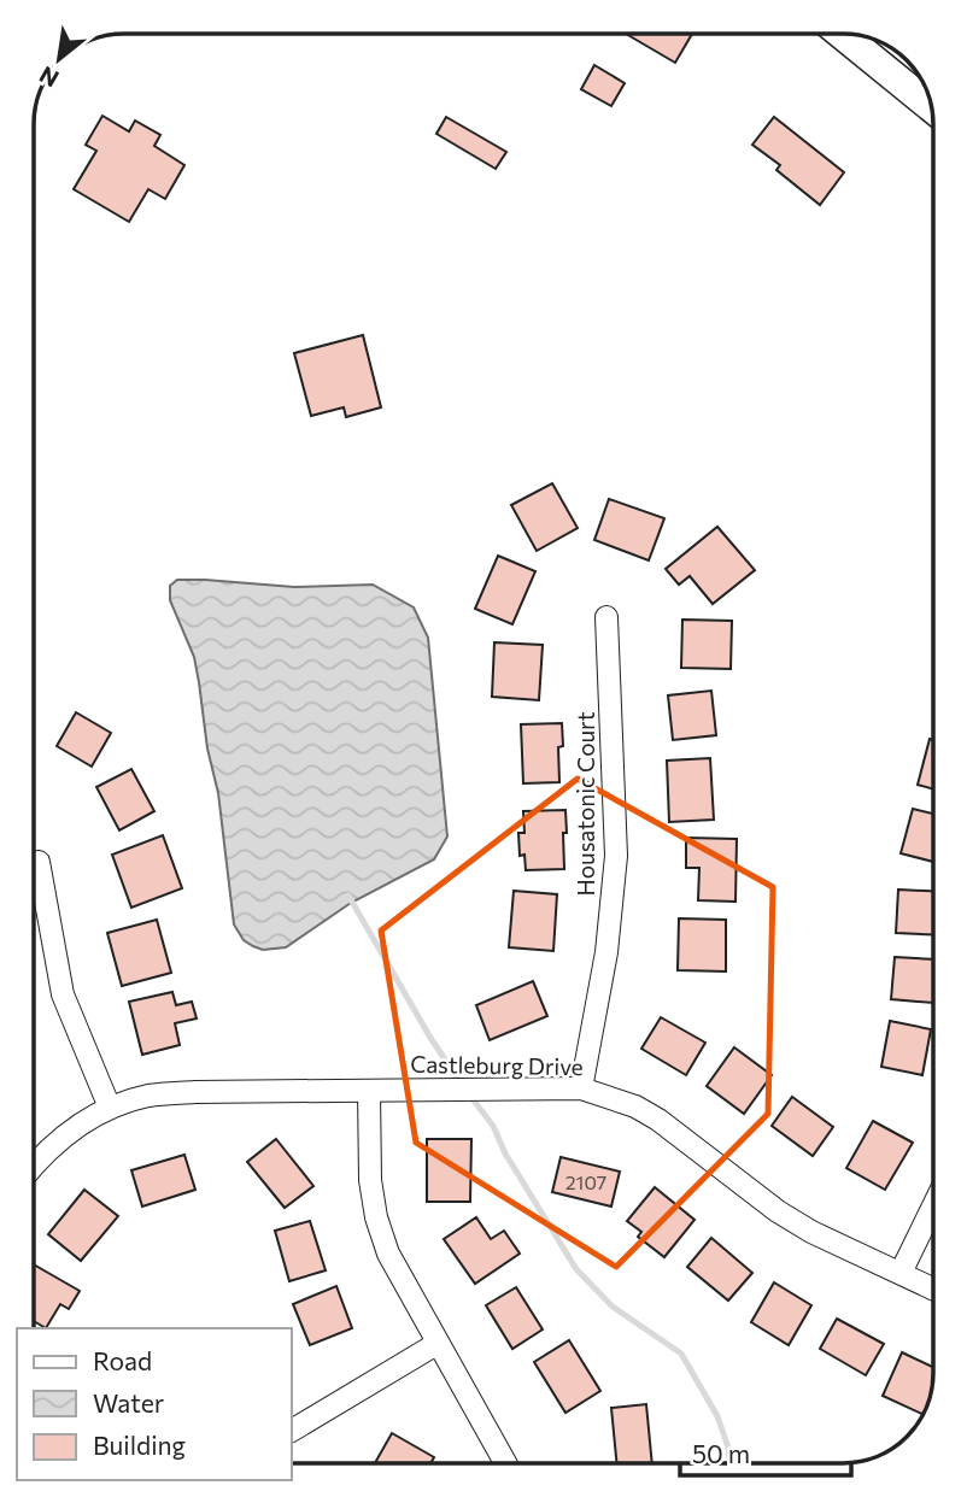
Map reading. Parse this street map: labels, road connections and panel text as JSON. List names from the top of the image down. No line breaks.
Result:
{"streets":{"street":["Housatonic Court","Castleburg Drive"]},"crossings":[["Housatonic Court","Castleburg Drive"]],"house_numbers":["2107"],"legend":["Road","Water","Building"],"scale_bar":"50 m","north":"bottom left"}
